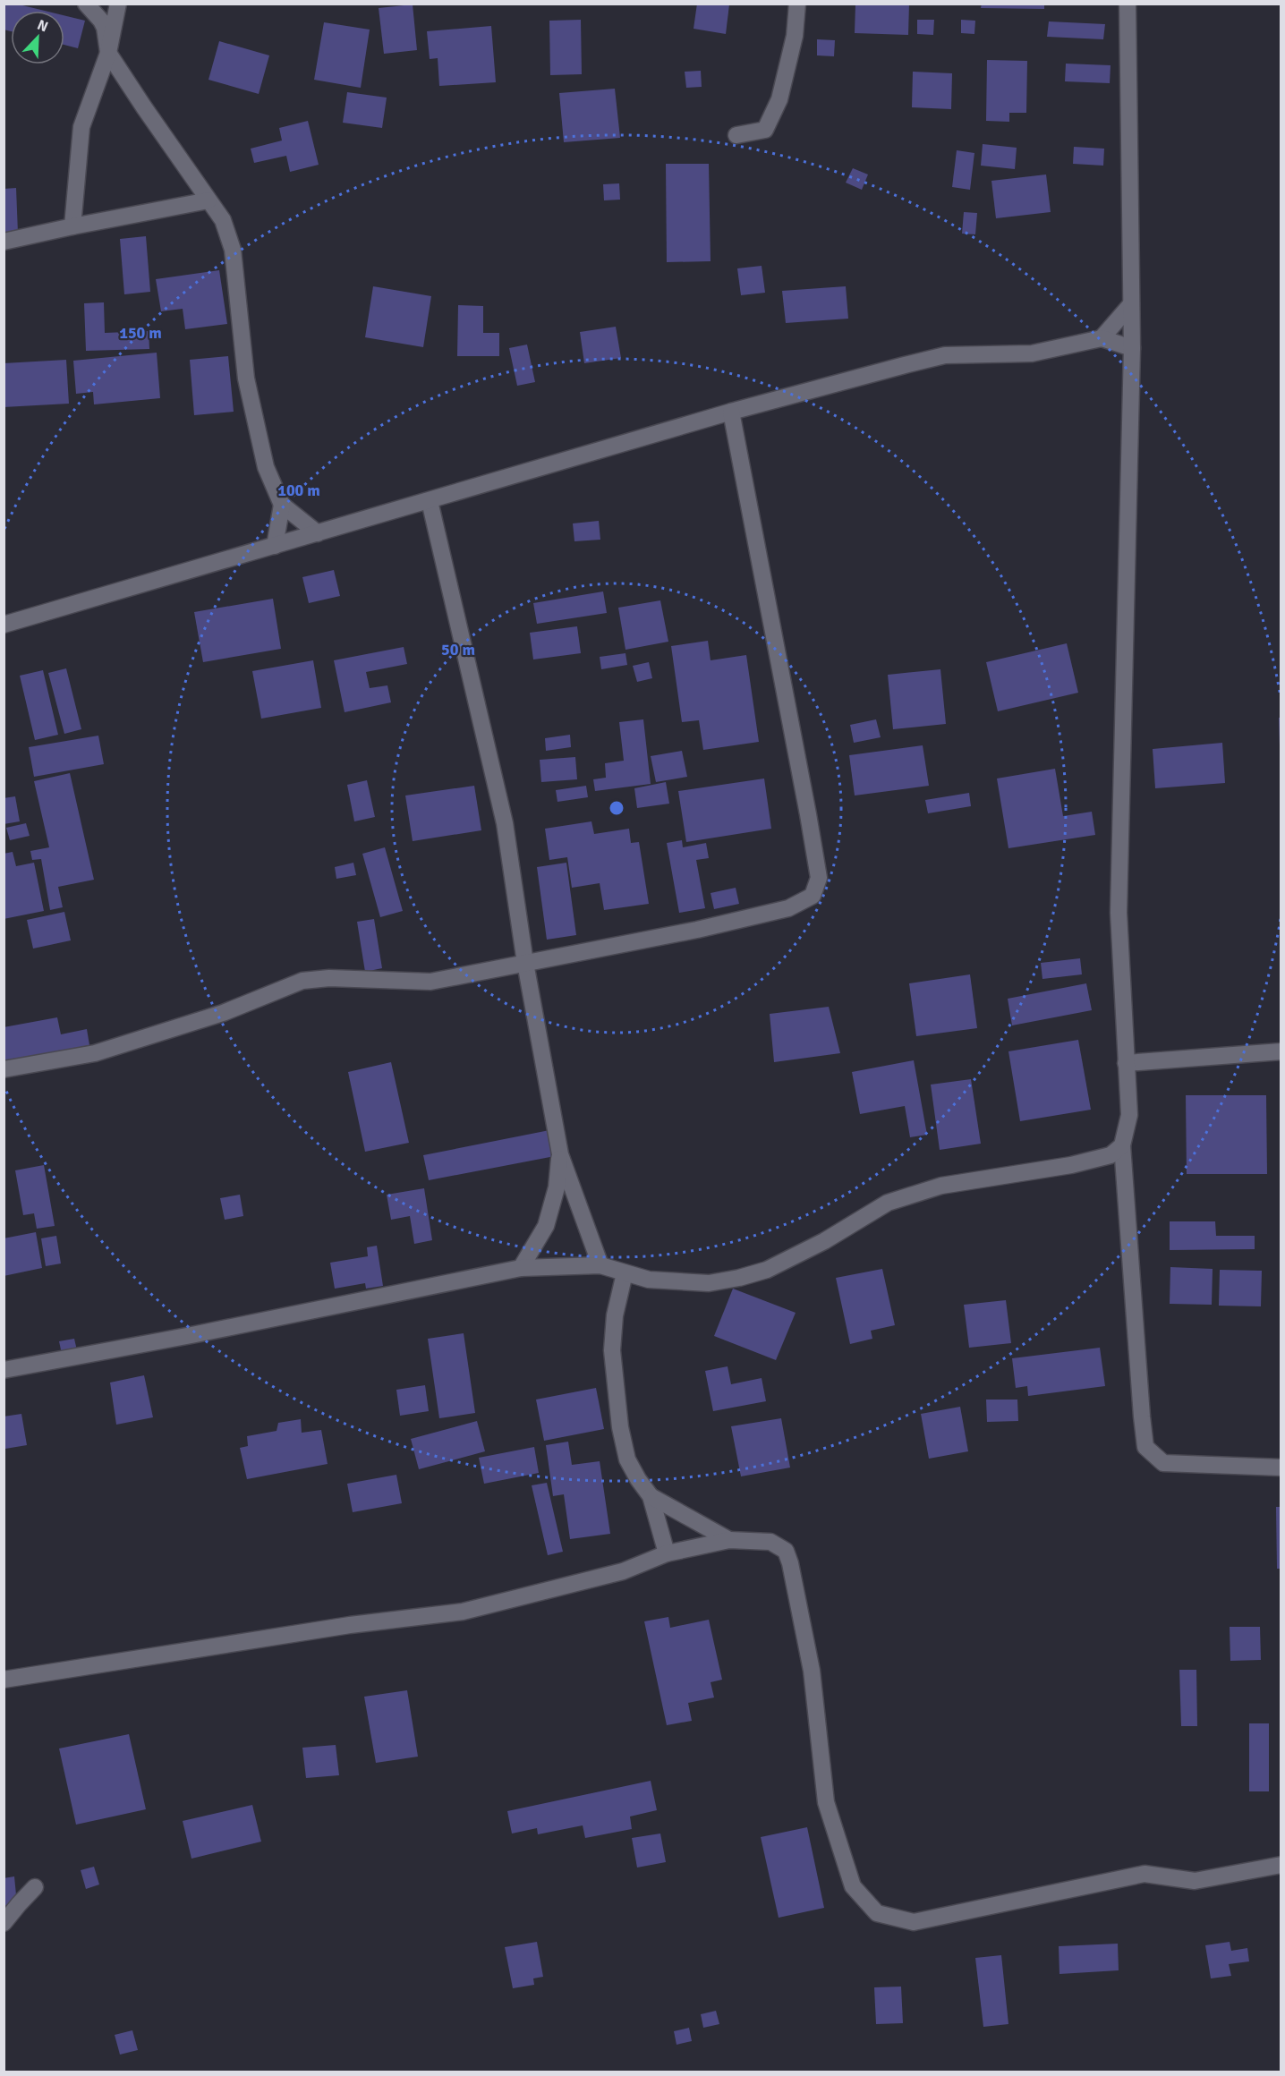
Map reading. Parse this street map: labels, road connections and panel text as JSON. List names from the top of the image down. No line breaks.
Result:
{"north":"top right","rings":["150 m","100 m","50 m"]}
